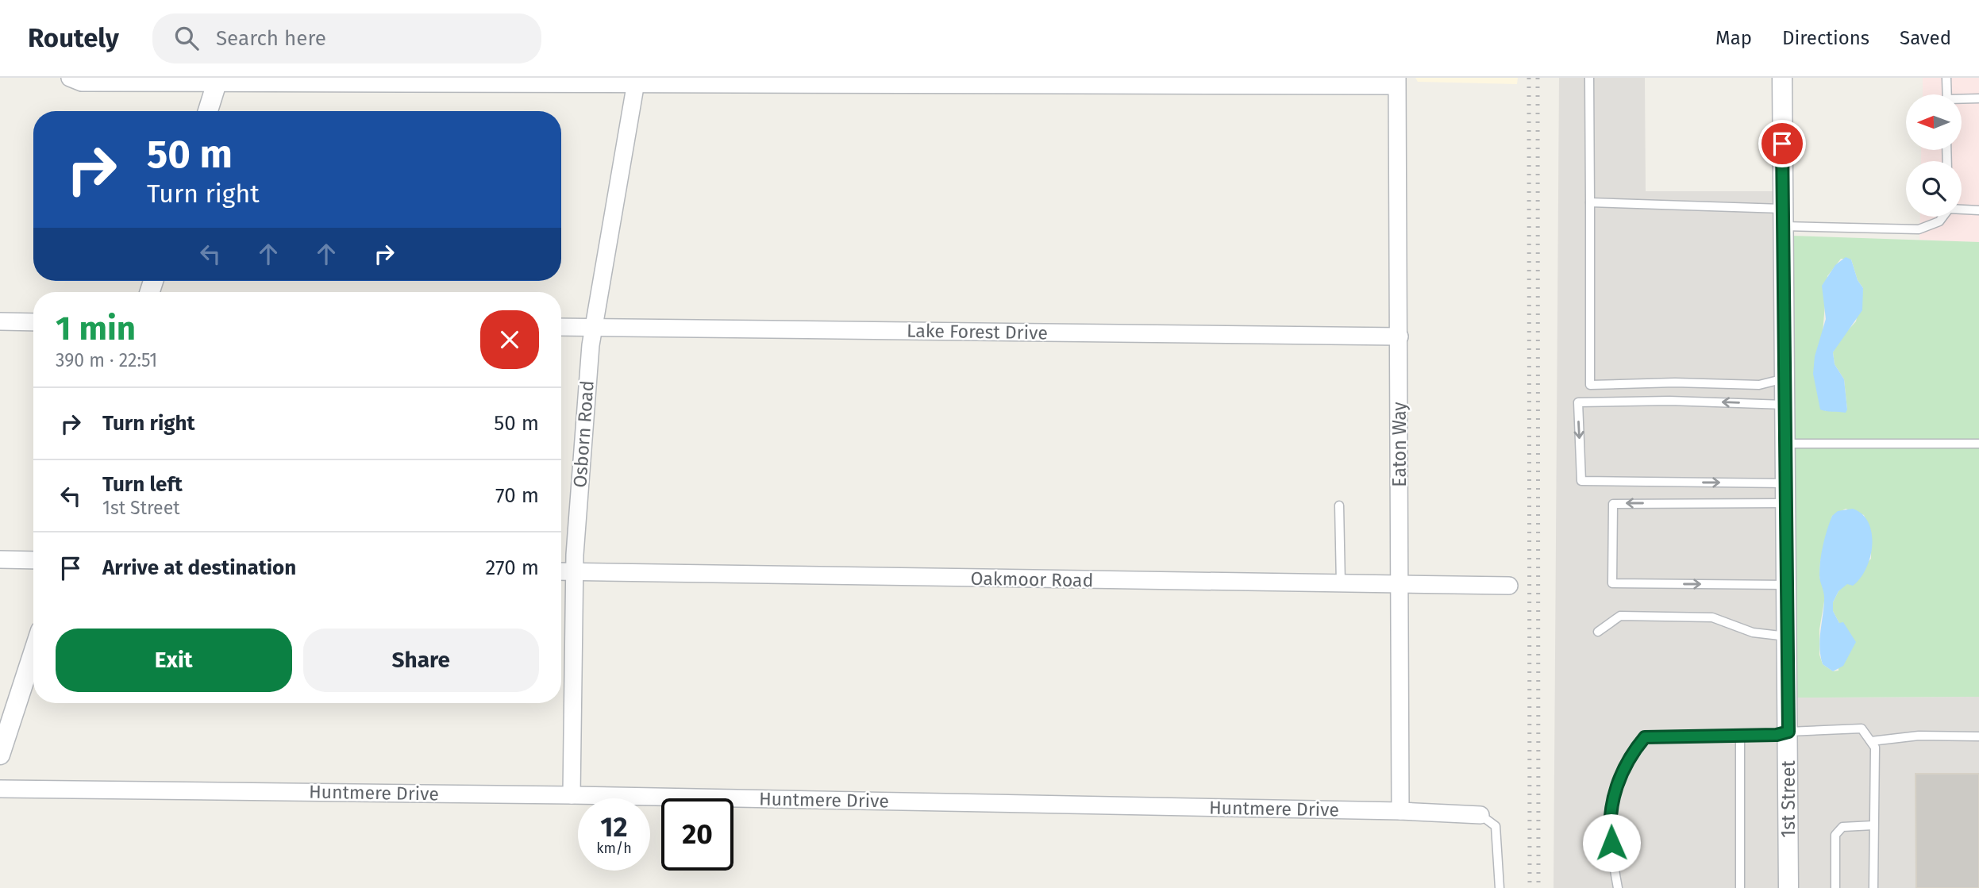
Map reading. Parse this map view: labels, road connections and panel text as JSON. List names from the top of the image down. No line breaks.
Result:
{"streets":{"street":["Lake Forest Drive","Osborn Road","Eaton Way","Oakmoor Road","Huntmere Drive","1st Street"]},"crossings":[["Lake Forest Drive","Osborn Road"],["Lake Forest Drive","Eaton Way"],["Osborn Road","Oakmoor Road"],["Osborn Road","Huntmere Drive"],["Eaton Way","Oakmoor Road"],["Eaton Way","Huntmere Drive"]],"north":"left","page":{"header":"Routely","search":"Search here","nav":["Map","Directions","Saved"],"turn":["50 m","Turn right"],"heading":["1 min","390 m · 22:51"],"list":[{"name":"Turn right","value":"50 m"},{"name":"Turn left","note":"1st Street","value":"70 m"},{"name":"Arrive at destination","value":"270 m"}],"buttons":["Exit","Share"],"speed":"12 km/h","limit":"20"}}
